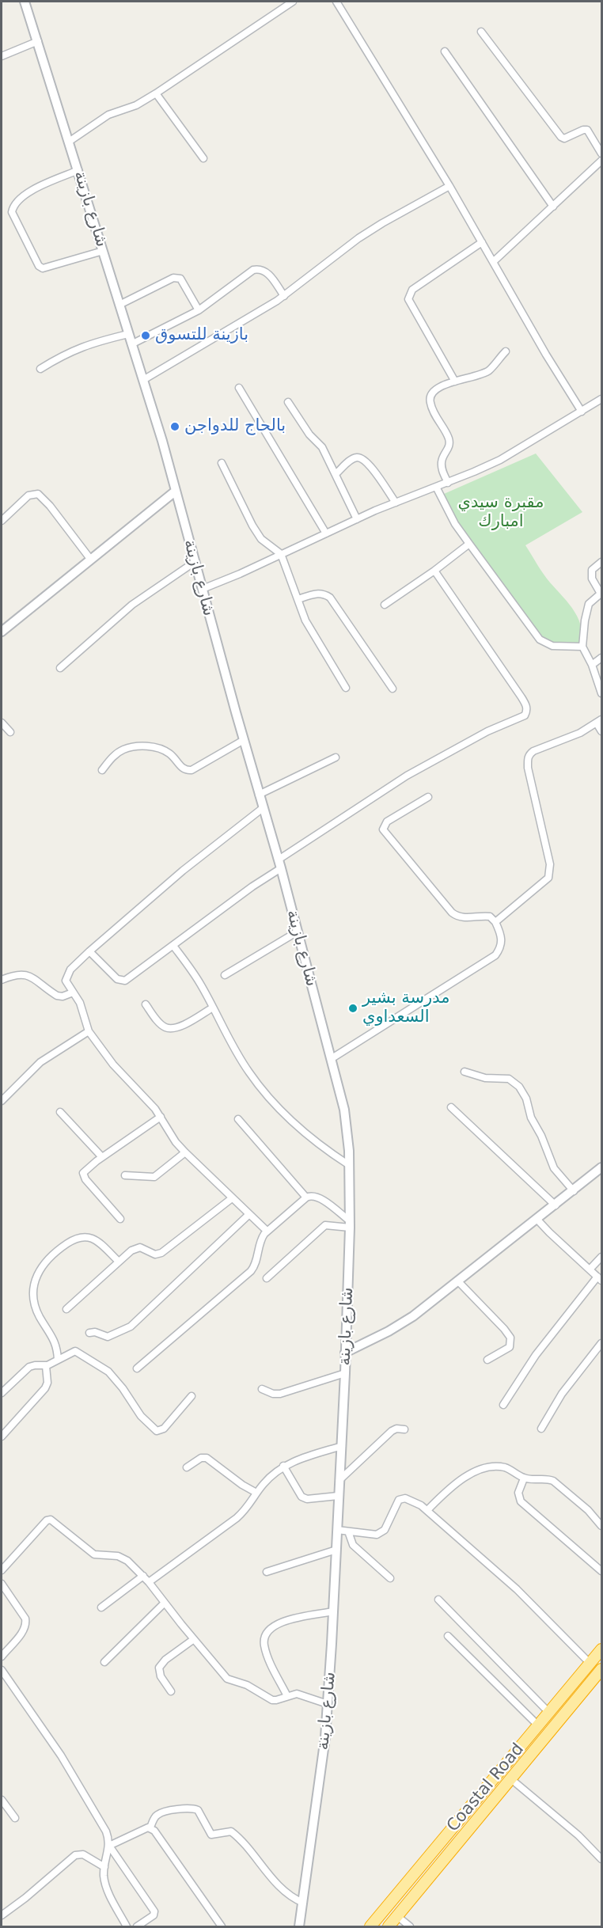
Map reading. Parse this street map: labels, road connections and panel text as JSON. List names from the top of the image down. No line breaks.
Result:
{"streets":{"highway":["Coastal Road"],"street":["شارع بازينة"]},"parks":["مقبرة سيدي امبارك"],"places":["بازينة للتسوق","بالحاج للدواجن","مدرسة بشير السعداوي"]}
